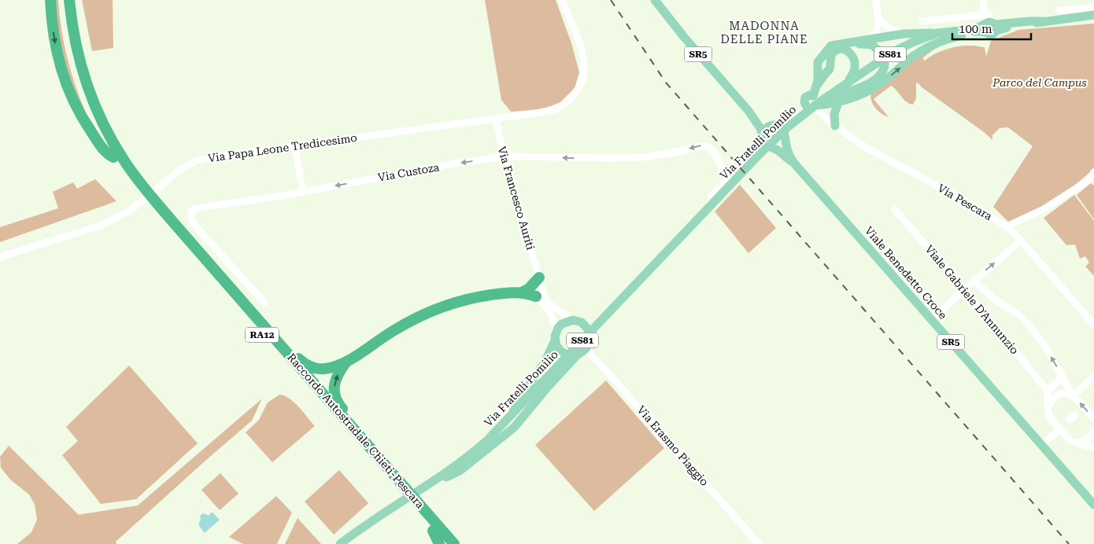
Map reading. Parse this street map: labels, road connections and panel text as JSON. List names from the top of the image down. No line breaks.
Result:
{"streets":{"highway":["RA12","Raccordo Autostradale Chieti-Pescara"],"main road":["SR5","SS81","Via Fratelli Pomilio","Viale Benedetto Croce"],"street":["Via Papa Leone Tredicesimo","Via Custoza","Via Francesco Auriti","Via Pescara","Viale Gabriele D'Annunzio","Via Erasmo Piaggio"]},"crossings":[["SR5","Viale Benedetto Croce"],["SS81","Via Fratelli Pomilio"],["Via Fratelli Pomilio","Via Custoza"],["Via Fratelli Pomilio","Via Erasmo Piaggio"],["Via Papa Leone Tredicesimo","Via Francesco Auriti"],["Via Custoza","Via Francesco Auriti"],["Via Francesco Auriti","Via Erasmo Piaggio"]],"one_way":["Via Custoza"],"districts":["MADONNA DELLE PIANE"],"parks":["Parco del Campus"],"scale_bar":"100 m"}
